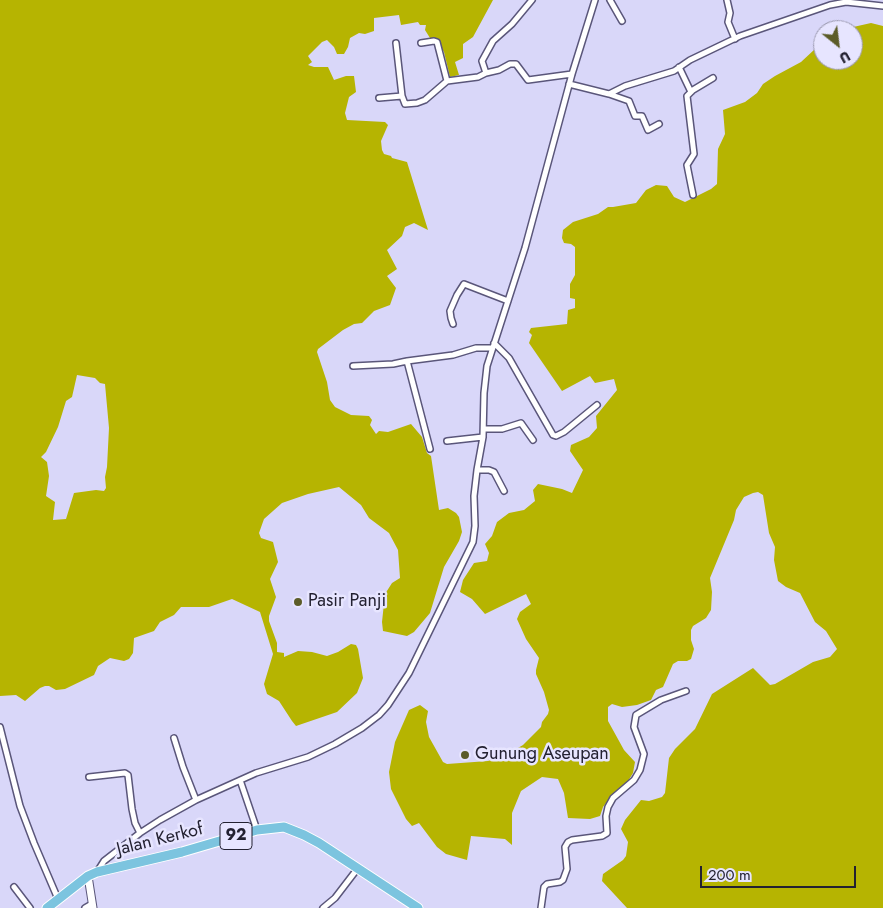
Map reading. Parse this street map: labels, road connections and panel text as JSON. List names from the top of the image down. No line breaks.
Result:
{"streets":{"main road":["92","Jalan Kerkof"]},"places":["Pasir Panji","Gunung Aseupan"],"scale_bar":"200 m","north":"bottom right"}
